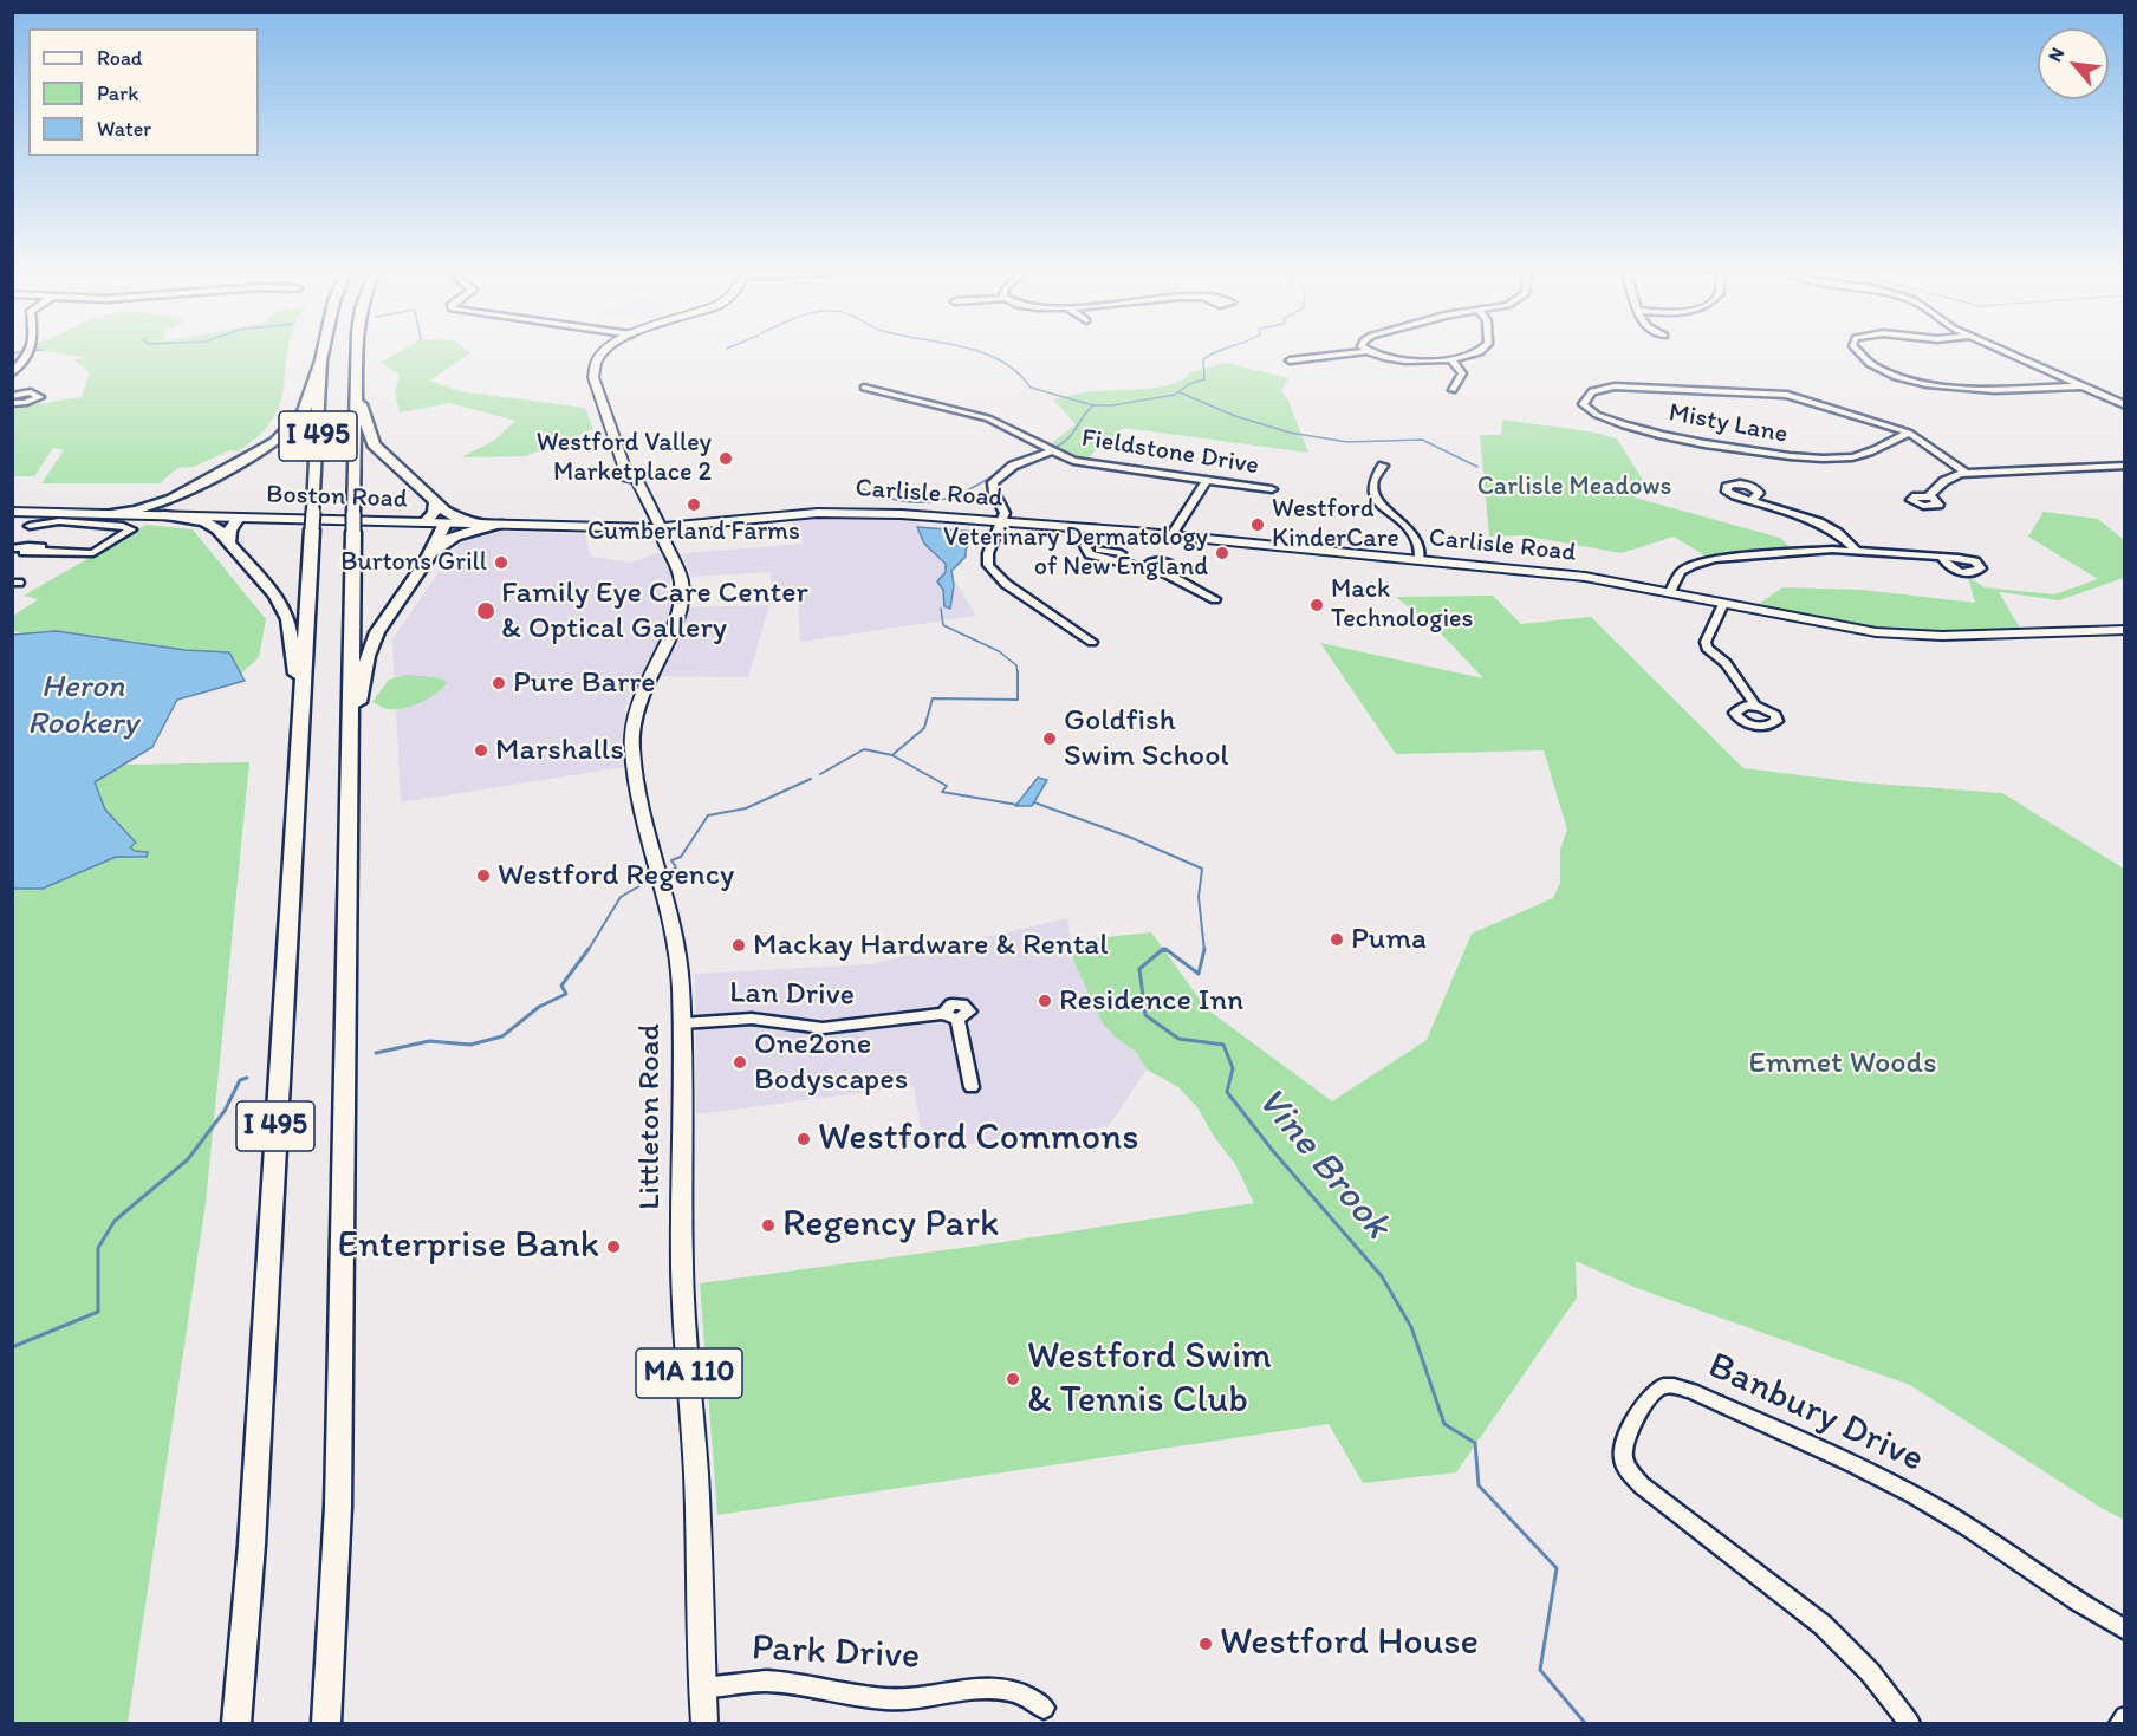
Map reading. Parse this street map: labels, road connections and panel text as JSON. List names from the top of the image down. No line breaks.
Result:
{"streets":{"highway":["I 495"],"main road":["Carlisle Road","Boston Road","Littleton Road","MA 110"],"street":["Misty Lane","Fieldstone Drive","Lan Drive","Banbury Drive","Park Drive"]},"crossings":[["Carlisle Road","Boston Road"],["Carlisle Road","Littleton Road"],["Boston Road","Littleton Road"],["Lan Drive","Littleton Road"],["Littleton Road","Park Drive"]],"water":["Heron Rookery","Vine Brook"],"parks":["Carlisle Meadows","Emmet Woods"],"places":["Westford Valley Marketplace 2","Cumberland Farms","Westford KinderCare","Veterinary Dermatology of New England","Burtons Grill","Mack Technologies","Family Eye Care Center & Optical Gallery","Pure Barre","Goldfish Swim School","Marshalls","Westford Regency","Puma","Mackay Hardware & Rental","Residence Inn","One2one Bodyscapes","Westford Commons","Regency Park","Enterprise Bank","Westford Swim & Tennis Club","Westford House"],"legend":["Road","Park","Water"],"north":"top left"}
